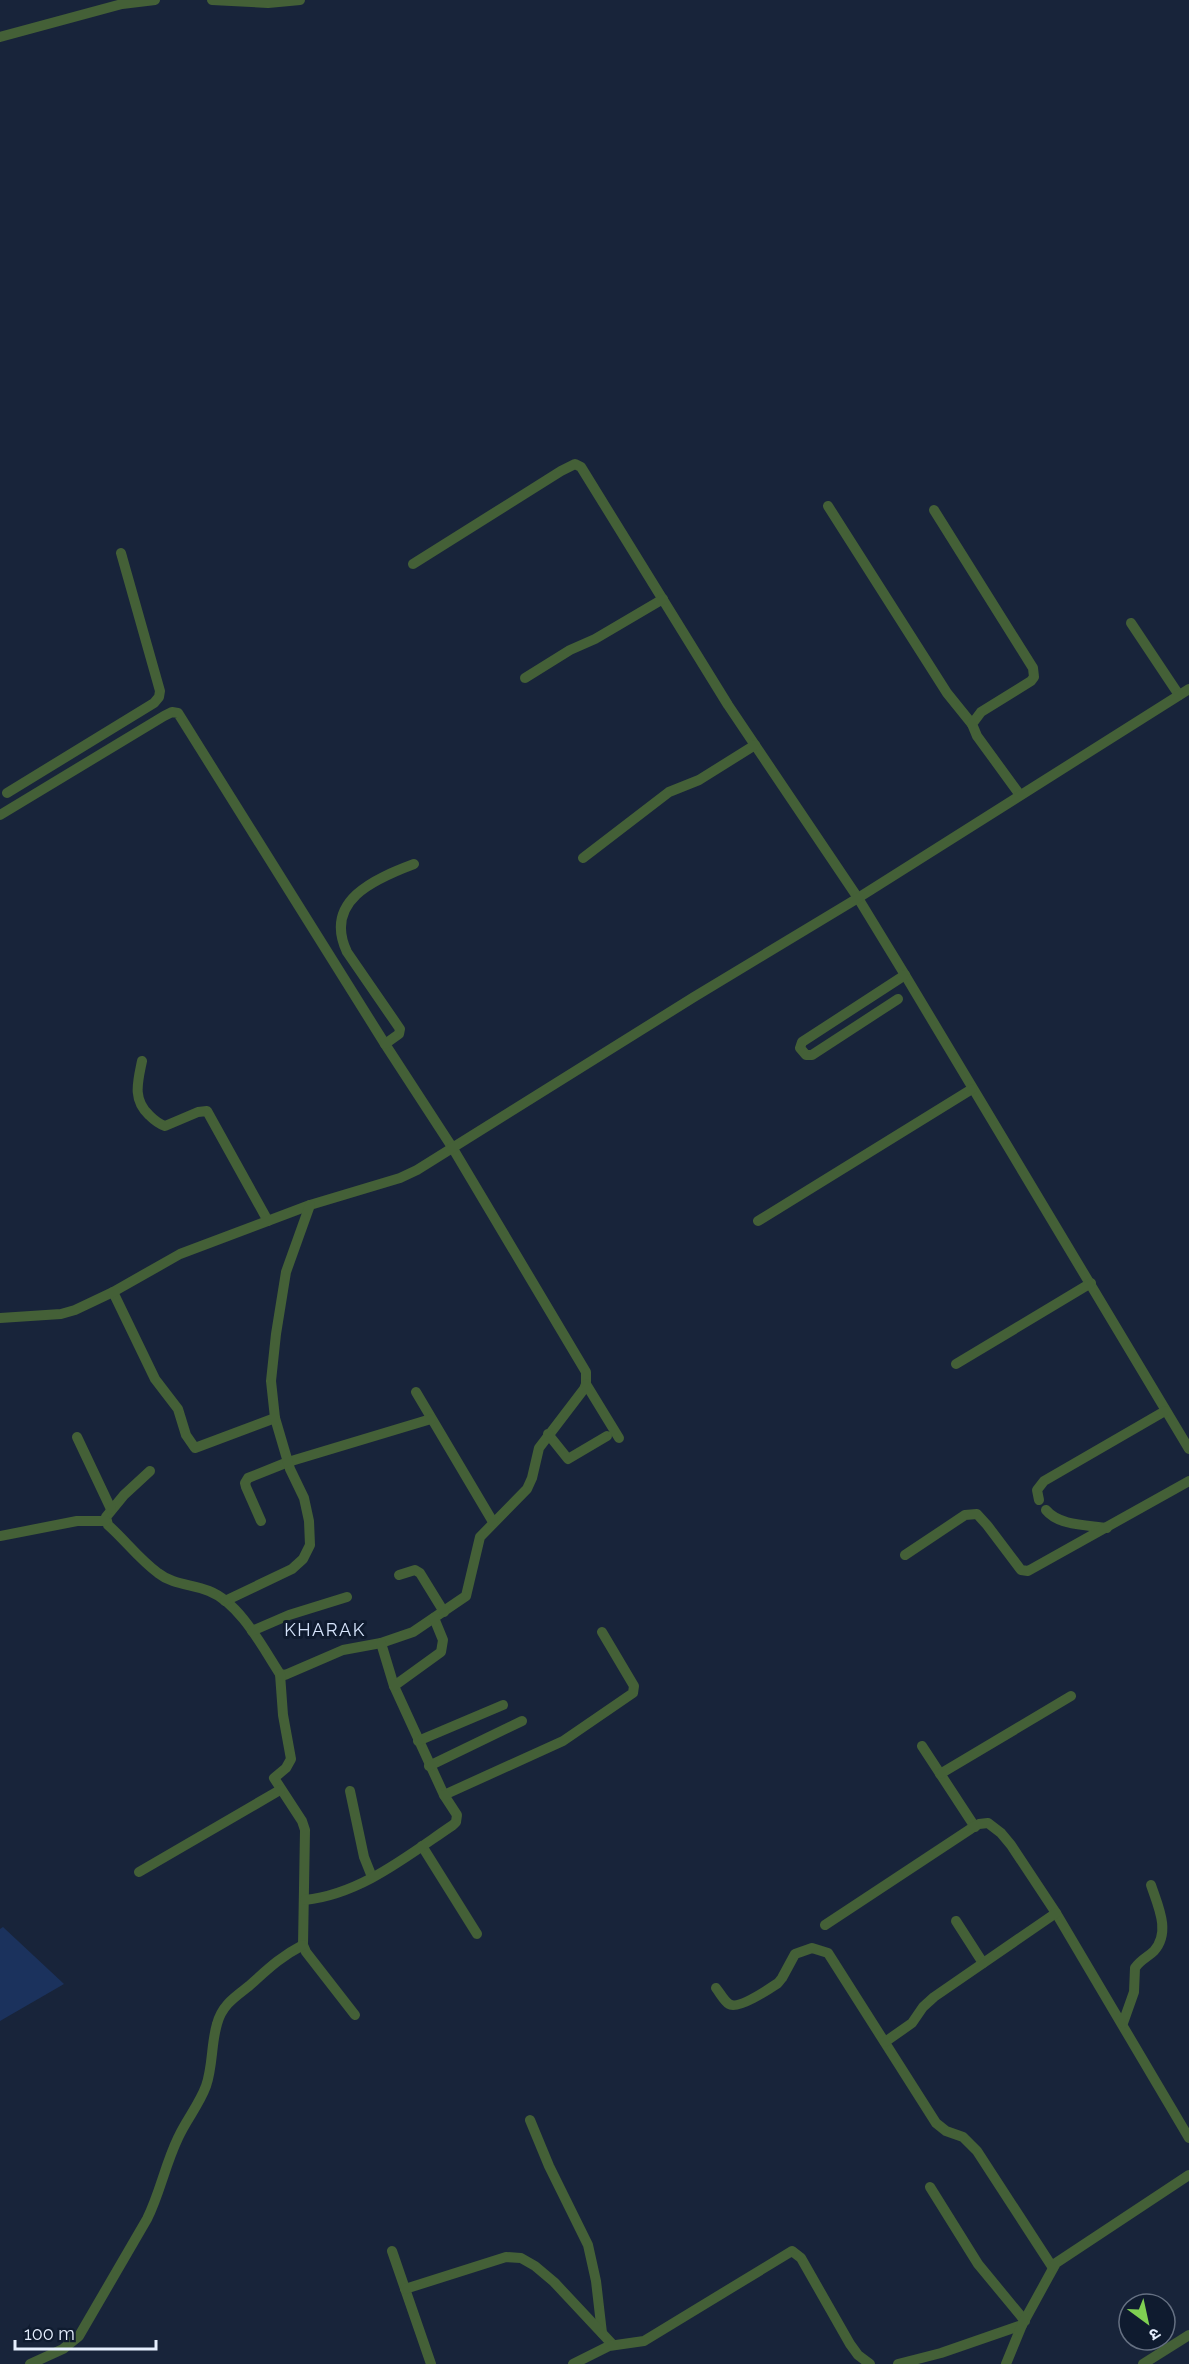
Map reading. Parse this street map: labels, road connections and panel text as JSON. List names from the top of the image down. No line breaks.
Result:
{"districts":["KHARAK"],"scale_bar":"100 m","north":"bottom right"}
